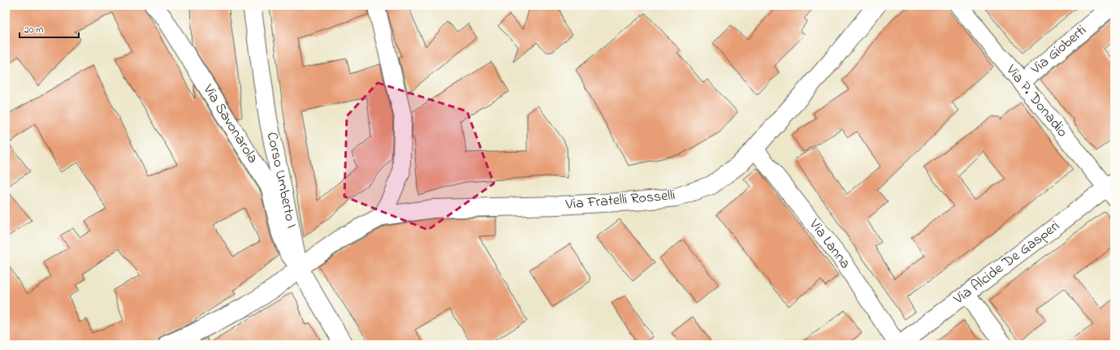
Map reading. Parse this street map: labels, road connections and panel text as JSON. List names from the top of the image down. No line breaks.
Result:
{"streets":{"main road":["Corso Umberto I","Via Fratelli Rosselli"],"street":["Via Gioberti","Via P. Donadio","Via Savonarola","Via Lanna","Via Alcide De Gasperi"]},"crossings":[["Via Gioberti","Via P. Donadio"],["Via P. Donadio","Via Alcide De Gasperi"],["Via Savonarola","Corso Umberto I"],["Via Savonarola","Via Fratelli Rosselli"],["Corso Umberto I","Via Fratelli Rosselli"],["Via Fratelli Rosselli","Via Lanna"]],"scale_bar":"20 m"}
